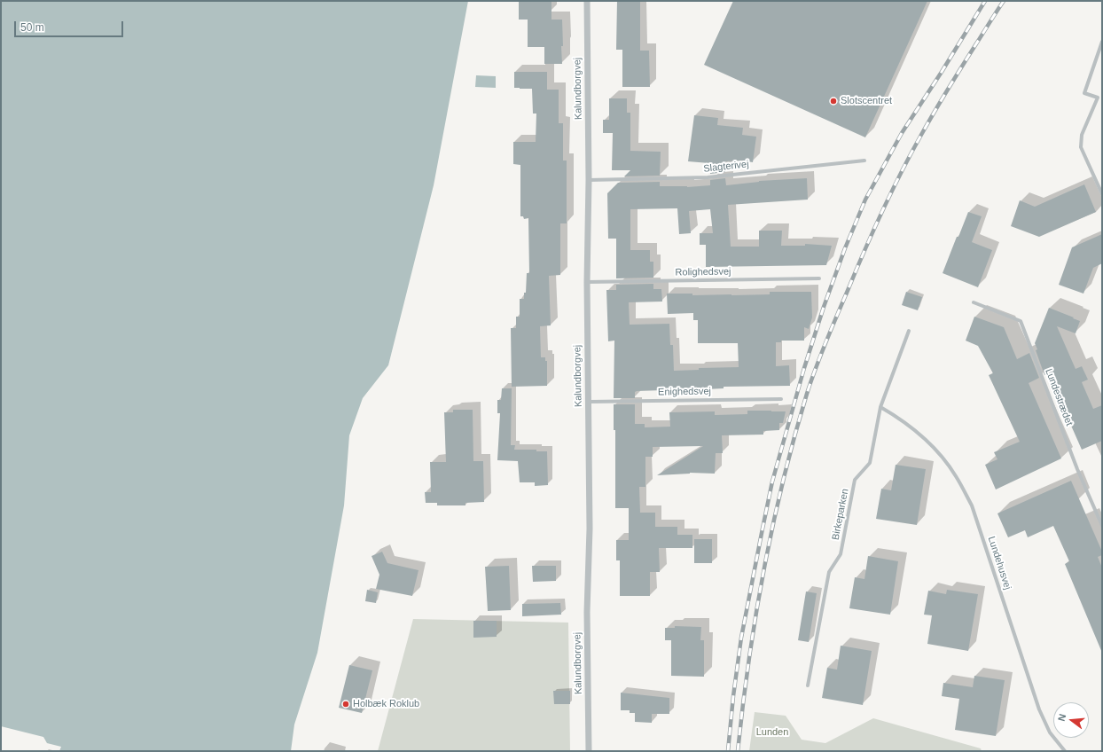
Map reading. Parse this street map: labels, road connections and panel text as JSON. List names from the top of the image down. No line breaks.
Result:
{"streets":{"street":["Kalundborgvej","Slagterivej","Rolighedsvej","Enighedsvej","Lundestrædet","Birkeparken","Lundehusvej"]},"crossings":[["Kalundborgvej","Slagterivej"],["Kalundborgvej","Rolighedsvej"],["Kalundborgvej","Enighedsvej"],["Birkeparken","Lundehusvej"]],"parks":["Lunden"],"places":["Slotscentret","Holbæk Roklub"],"scale_bar":"50 m","north":"left"}
